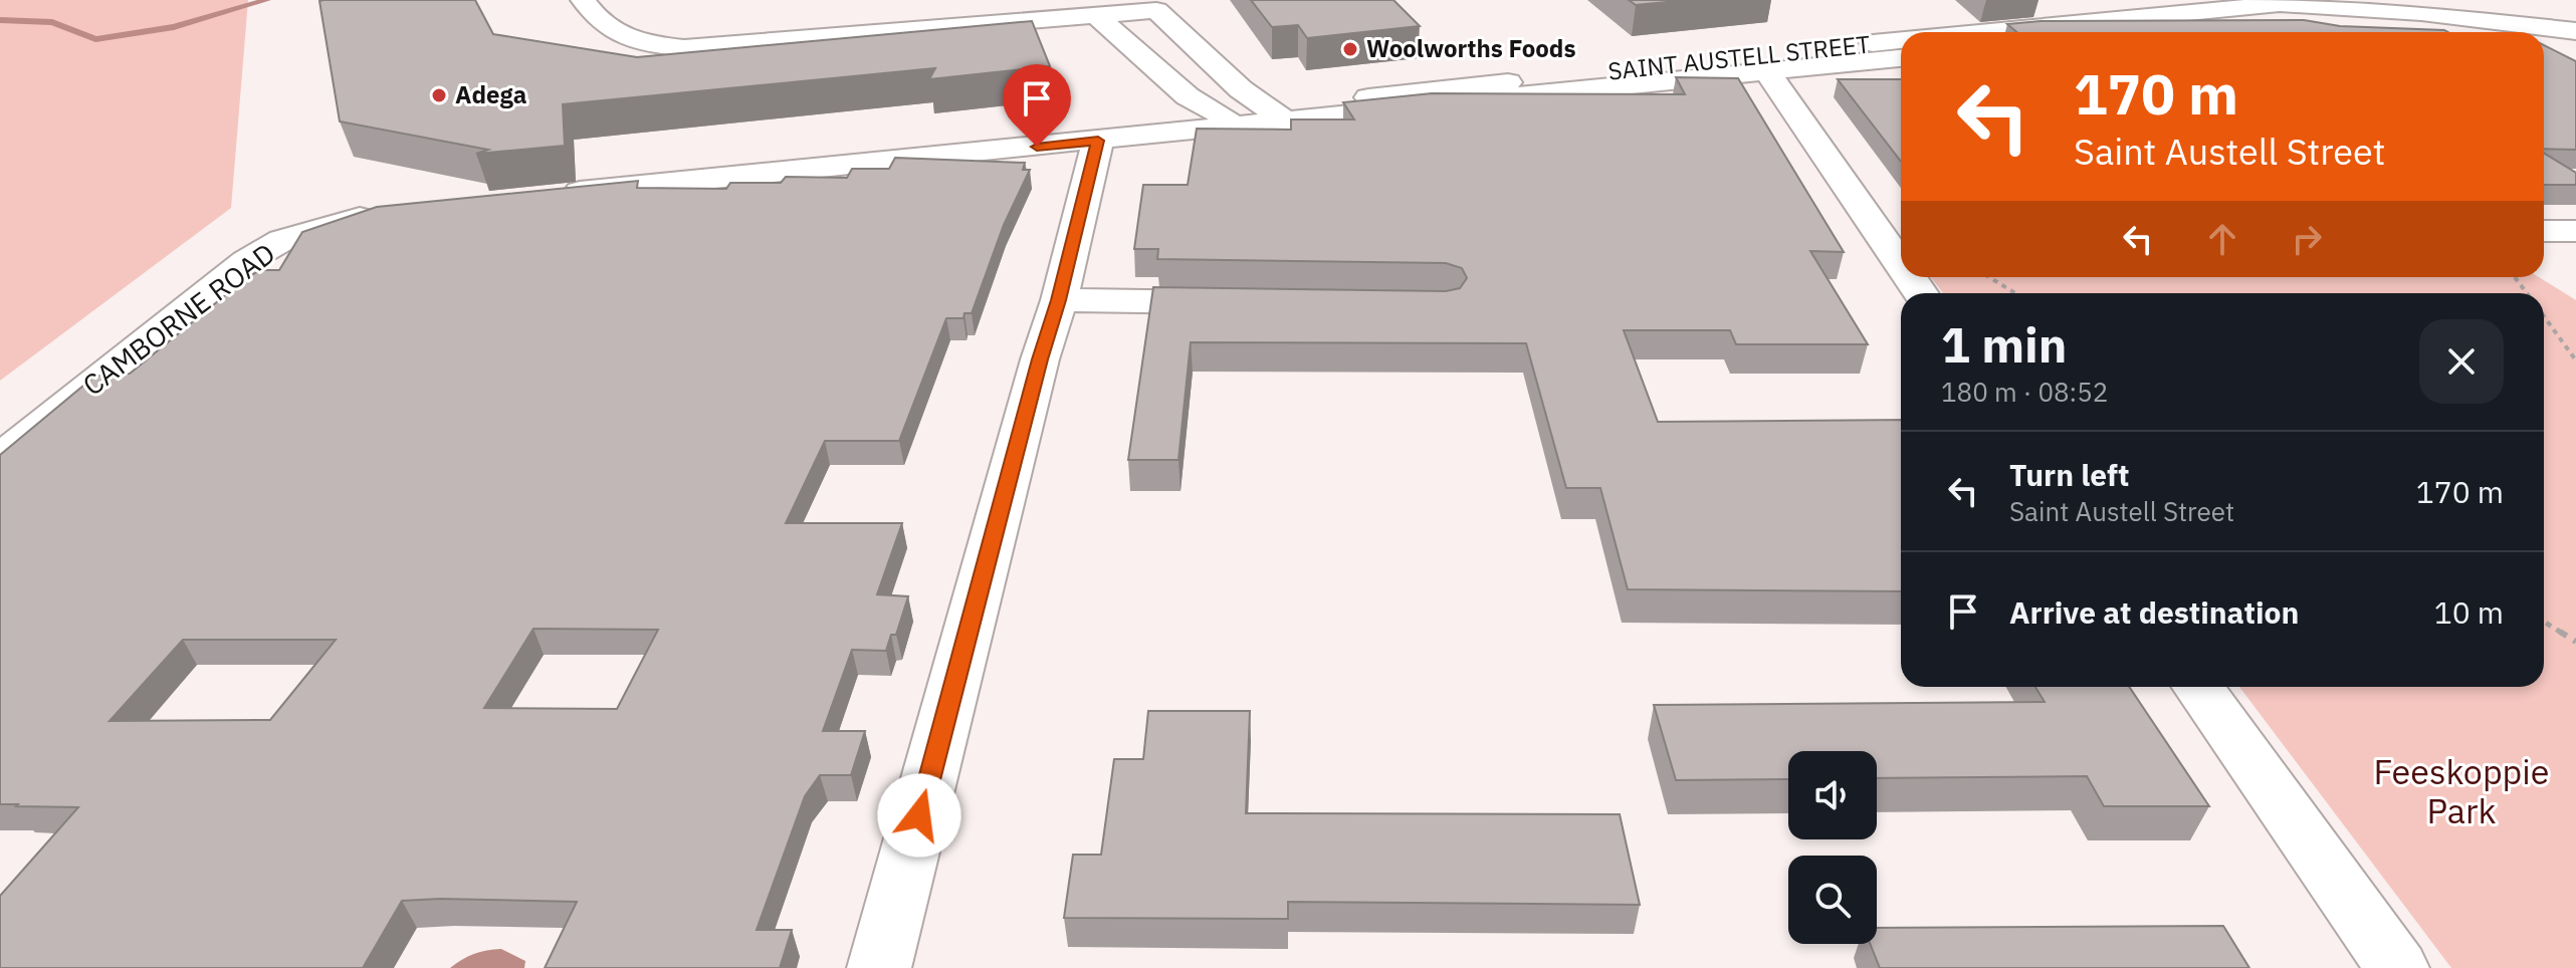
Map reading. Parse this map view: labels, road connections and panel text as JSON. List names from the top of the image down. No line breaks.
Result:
{"streets":{"street":["SAINT AUSTELL STREET","CAMBORNE ROAD"]},"parks":["Feeskoppie Park"],"places":["Woolworths Foods","Adega"],"page":{"turn":["170 m","Saint Austell Street"],"heading":["1 min","180 m · 08:52"],"list":[{"name":"Turn left","note":"Saint Austell Street","value":"170 m"},{"name":"Arrive at destination","value":"10 m"}]}}
